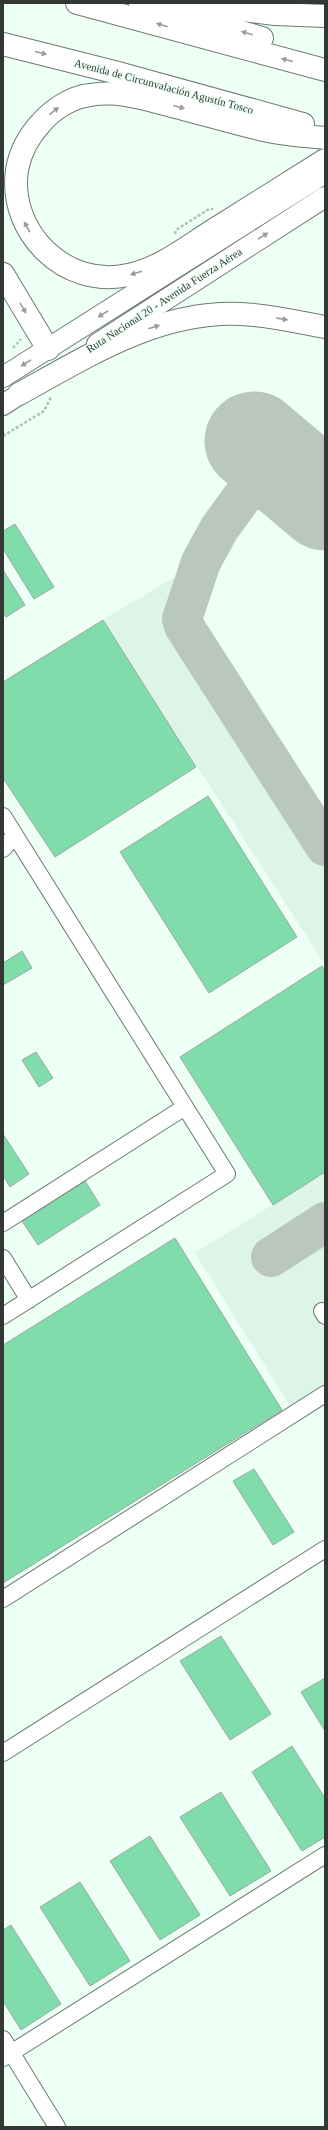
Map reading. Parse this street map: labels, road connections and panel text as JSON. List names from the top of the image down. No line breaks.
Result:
{"streets":{"highway":["Avenida de Circunvalación Agustín Tosco"],"main road":["Ruta Nacional 20 - Avenida Fuerza Aérea"]}}
